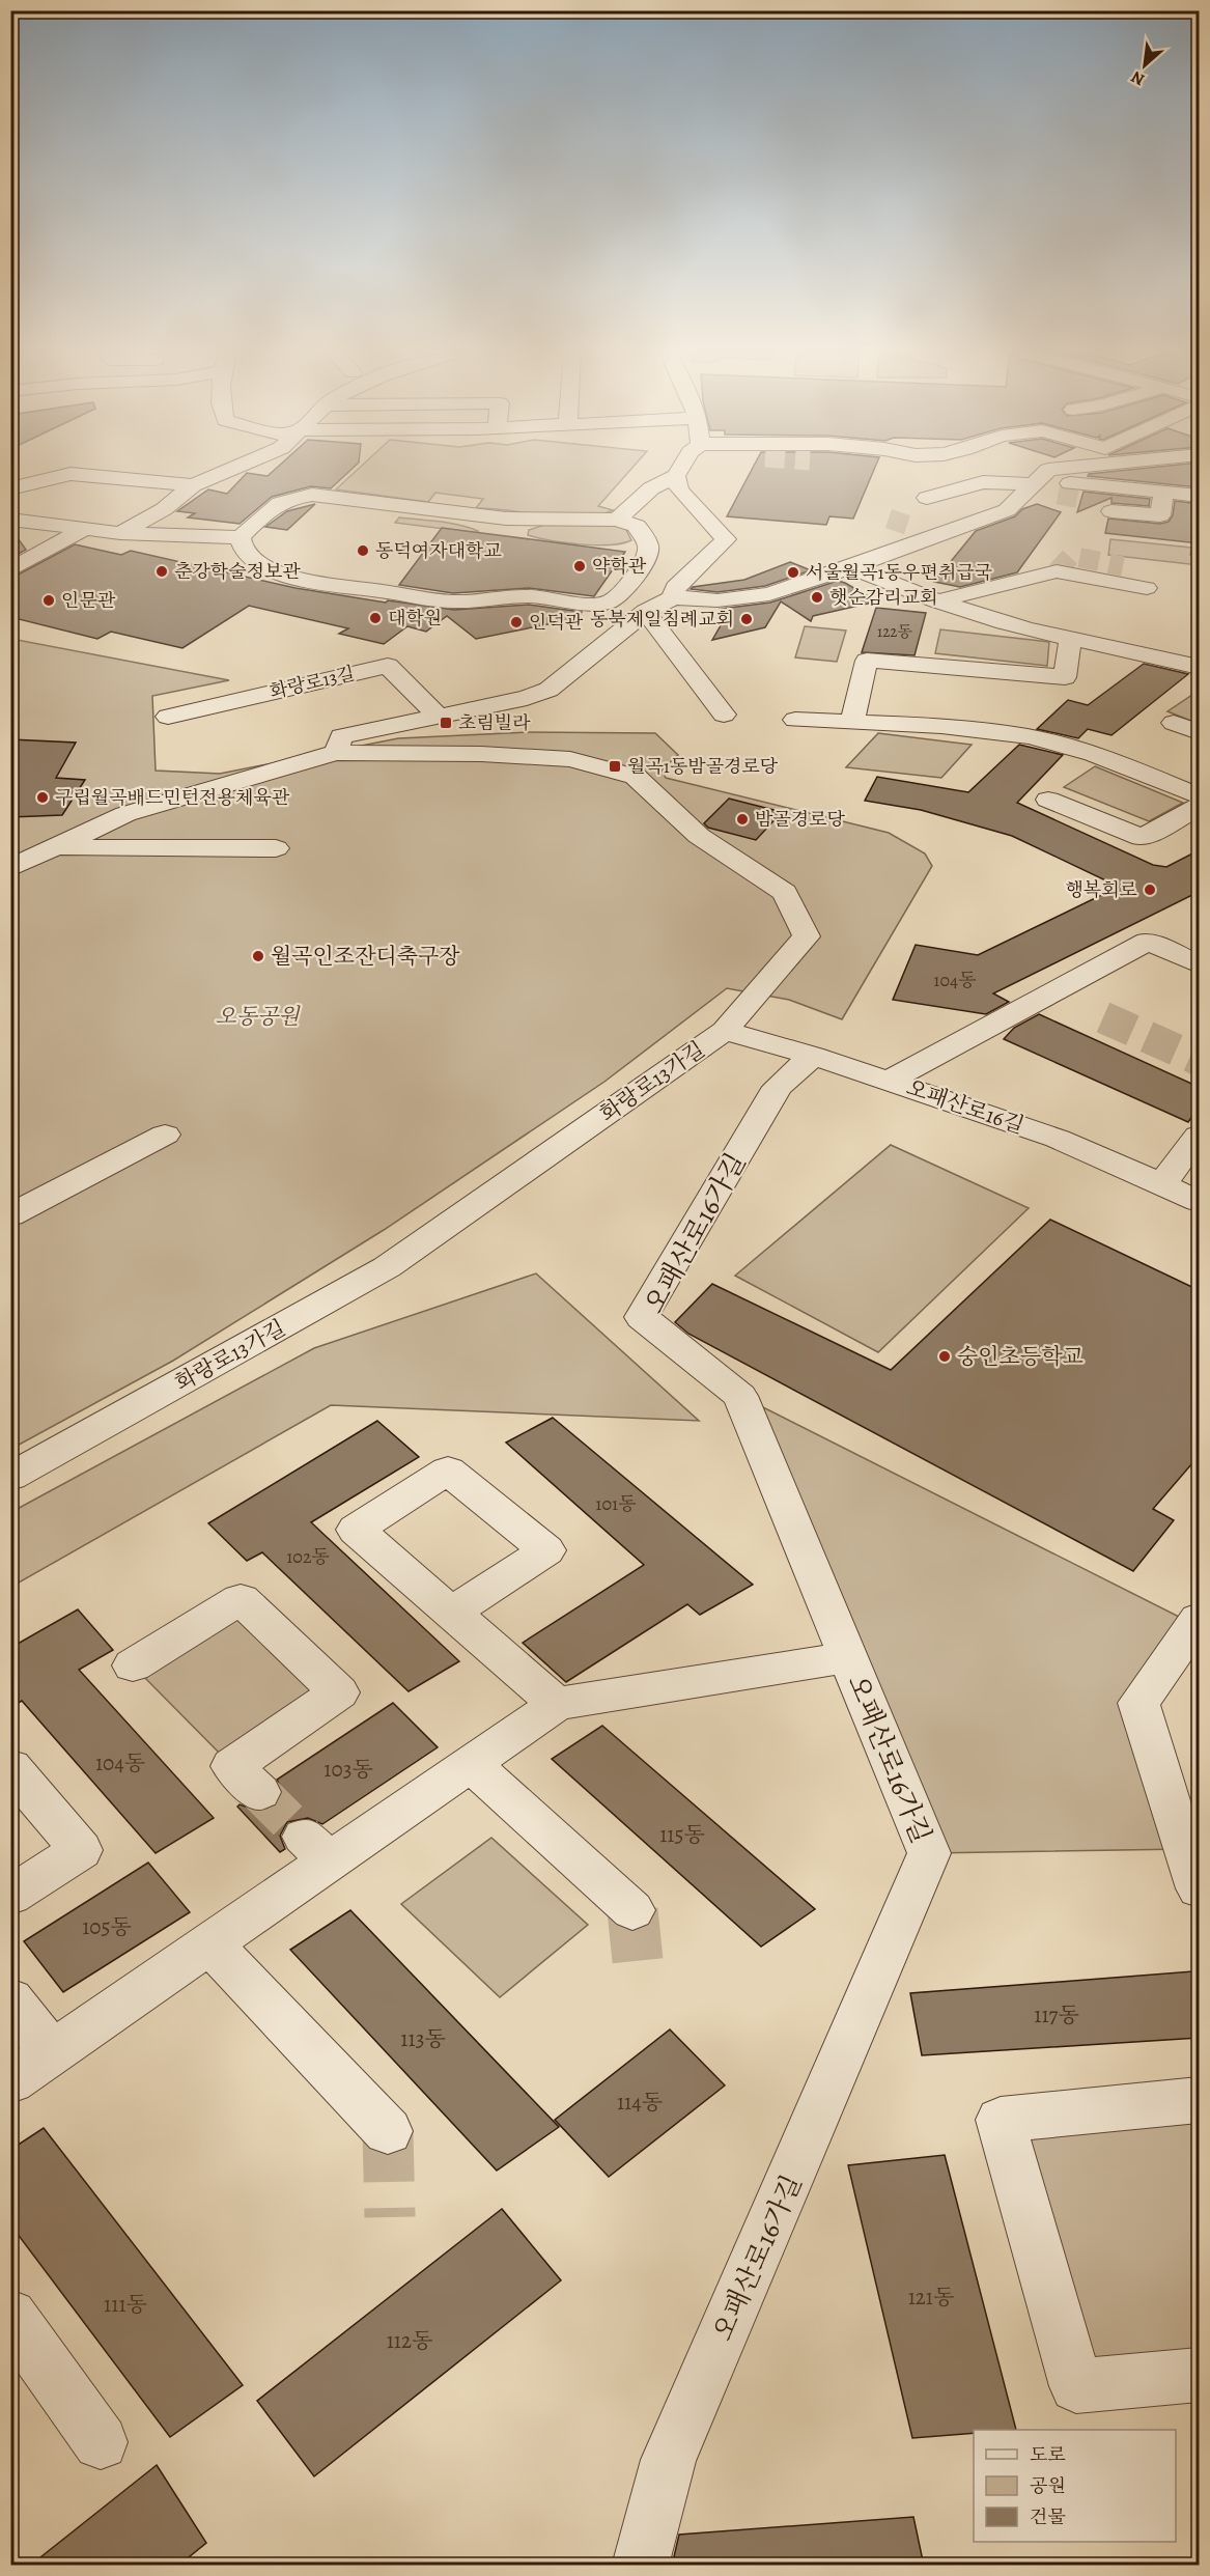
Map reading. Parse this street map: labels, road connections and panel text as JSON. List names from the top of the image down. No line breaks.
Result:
{"streets":{"street":["화랑로13길","화랑로13가길","오패산로16길","오패산로16가길"]},"crossings":[["화랑로13가길","오패산로16길"],["오패산로16길","오패산로16가길"]],"parks":["오동공원"],"places":{"other":["동덕여자대학교","약학관","춘강학술정보관","서울월곡1동우편취급국","햇순감리교회","인문관","대학원","동북제일침례교회","인덕관","구립월곡배드민턴전용체육관","밤골경로당","행복회로","월곡인조잔디축구장","숭인초등학교"],"transit":["초림빌라","월곡1동밤골경로당"]},"house_numbers":["122동","104동","101동","102동","104동","103동","115동","105동","117동","113동","114동","121동","111동","112동"],"legend":["도로","공원","건물"],"north":"bottom left"}
